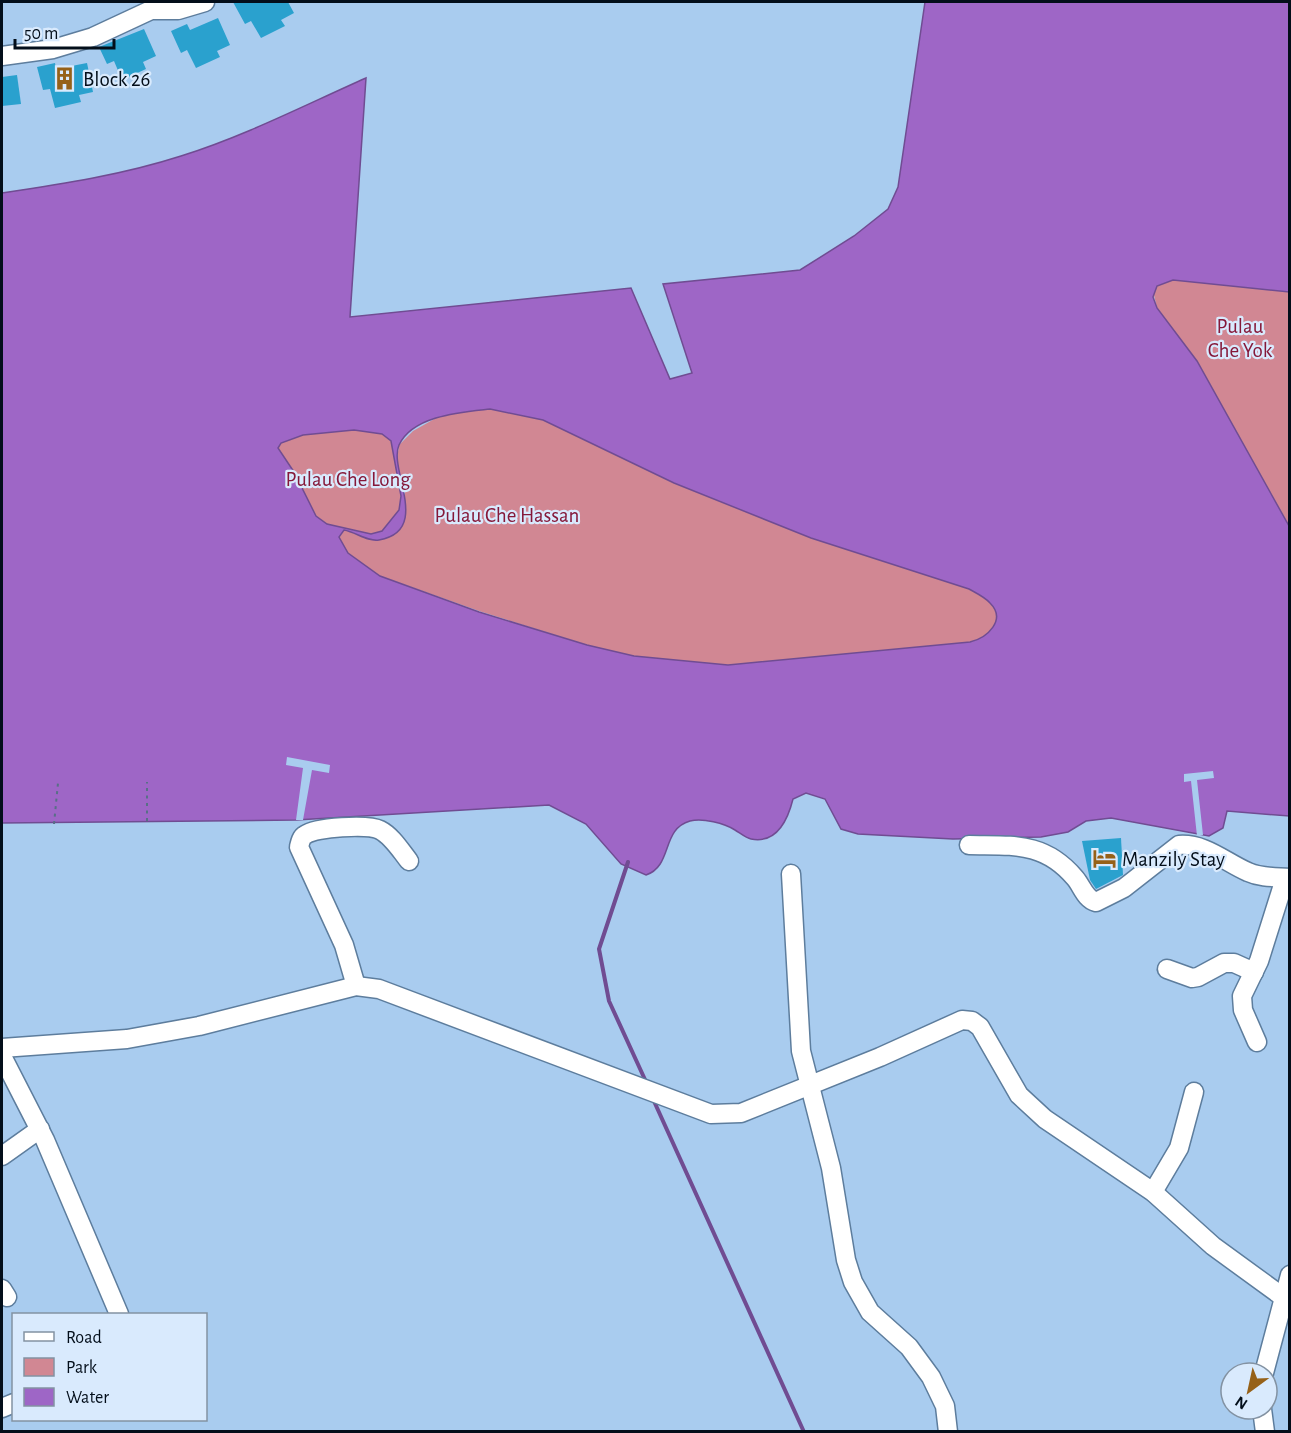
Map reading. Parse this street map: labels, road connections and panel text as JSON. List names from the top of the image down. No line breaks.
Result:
{"parks":["Pulau Che Yok","Pulau Che Long","Pulau Che Hassan"],"places":{"building":["Block 26"],"hotel":["Manzily Stay"]},"legend":["Road","Park","Water"],"scale_bar":"50 m","north":"bottom left"}
